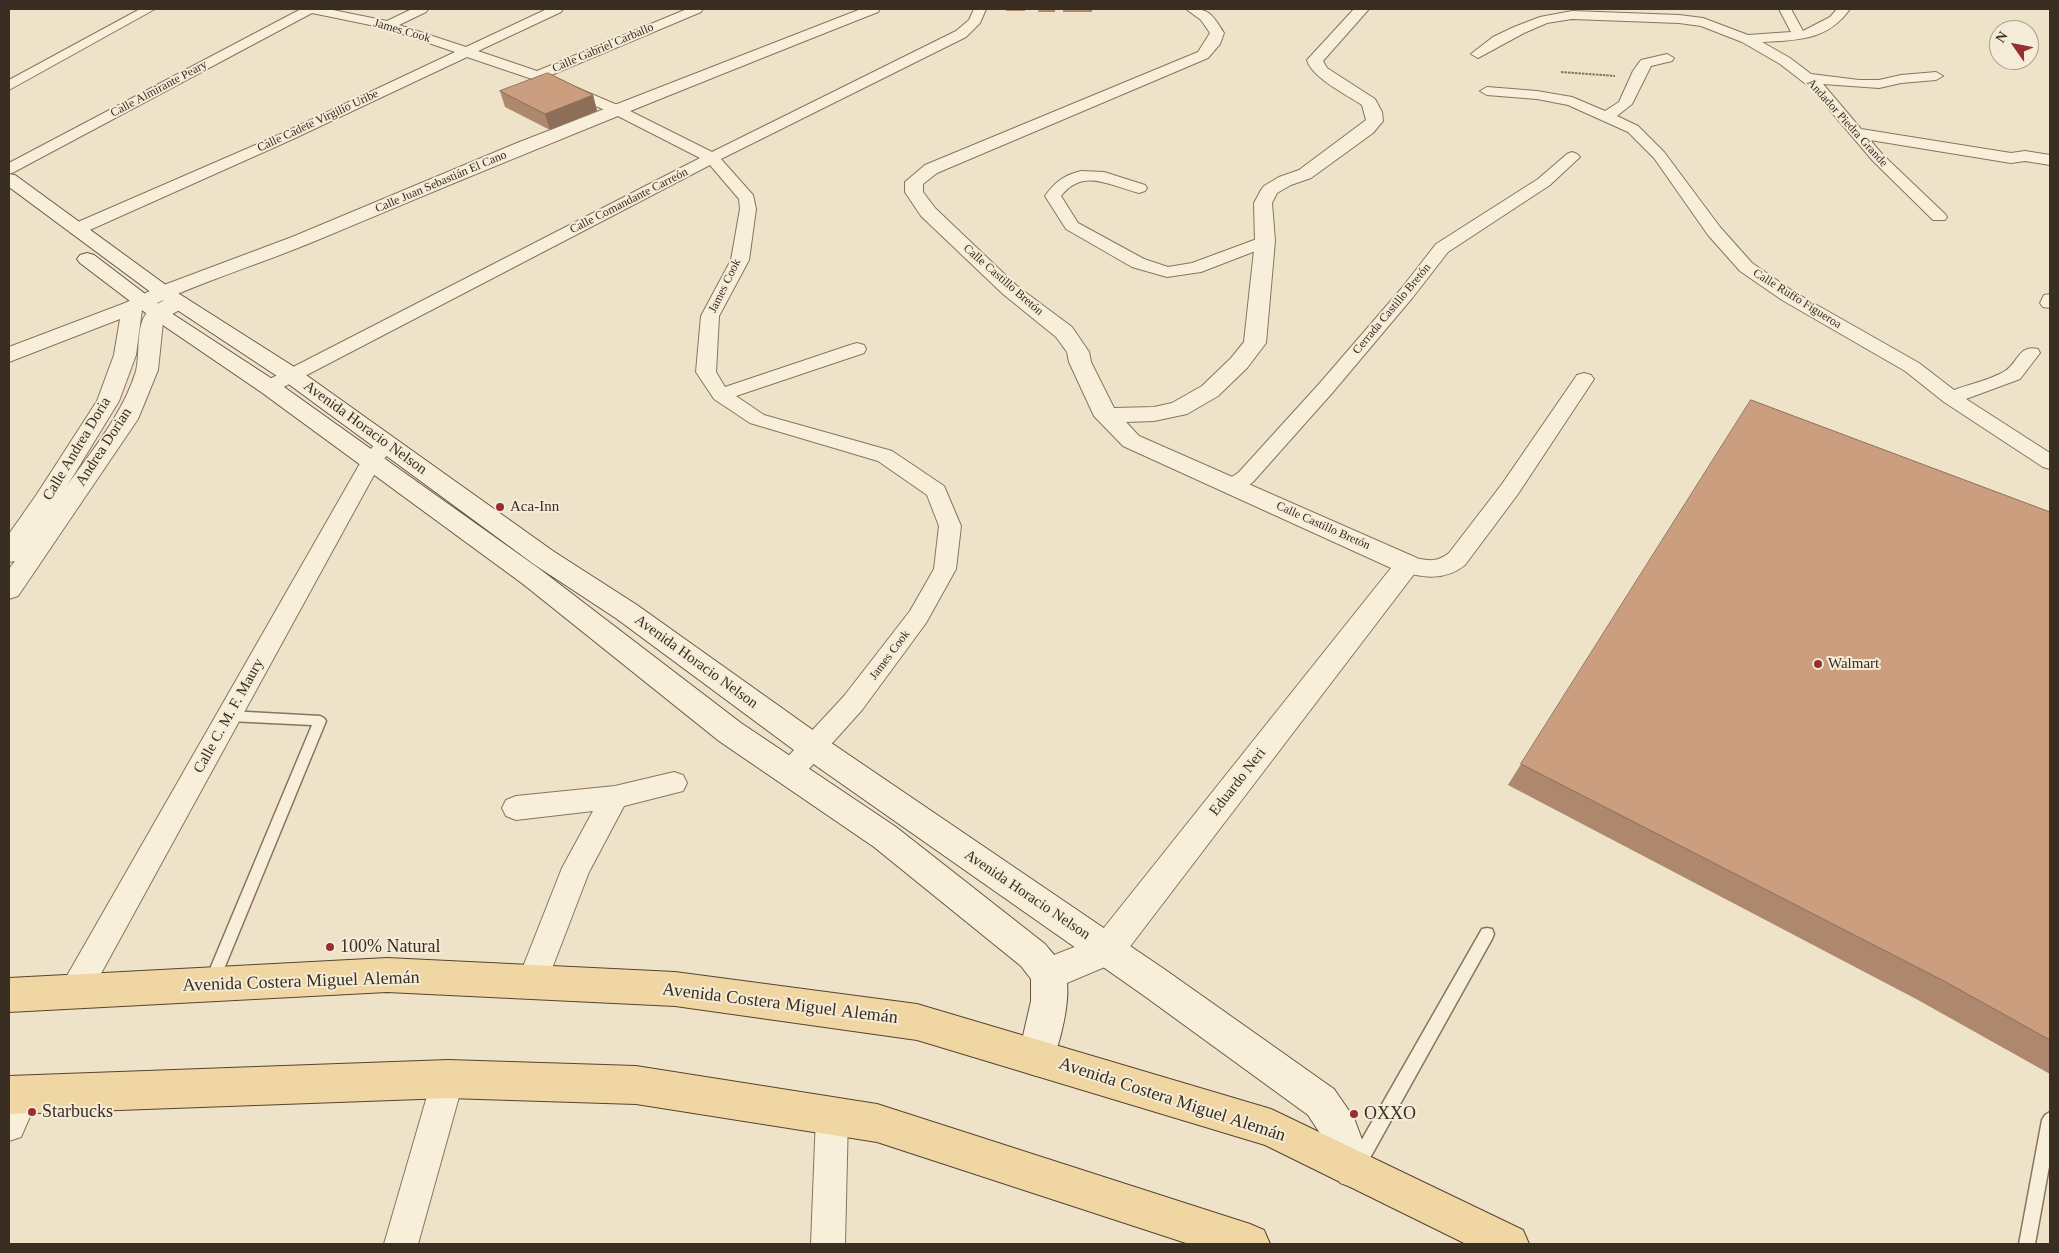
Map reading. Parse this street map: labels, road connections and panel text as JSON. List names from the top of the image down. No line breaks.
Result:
{"streets":{"main road":["Avenida Costera Miguel Alemán"],"street":["James Cook","Calle Gabriel Carballo","Calle Almirante Peary","Calle Cadete Virgilio Uribe","Andador Piedra Grande","Calle Juan Sebastián El Cano","Calle Comandante Carreón","Calle Castillo Bretón","Calle Ruffo Figueroa","Cerrada Castillo Bretón","Avenida Horacio Nelson","Andrea Dorian","Calle Andrea Doria","Calle C. M. F. Maury","Eduardo Neri"]},"crossings":[["James Cook","Calle Gabriel Carballo"],["James Cook","Calle Almirante Peary"],["James Cook","Calle Cadete Virgilio Uribe"],["James Cook","Calle Juan Sebastián El Cano"],["James Cook","Calle Comandante Carreón"],["James Cook","Avenida Horacio Nelson"],["Calle Cadete Virgilio Uribe","Avenida Horacio Nelson"],["Calle Juan Sebastián El Cano","Avenida Horacio Nelson"],["Calle Juan Sebastián El Cano","Andrea Dorian"],["Calle Juan Sebastián El Cano","Calle Andrea Doria"],["Calle Comandante Carreón","Avenida Horacio Nelson"],["Calle Castillo Bretón","Cerrada Castillo Bretón"],["Calle Castillo Bretón","Eduardo Neri"],["Avenida Horacio Nelson","Andrea Dorian"],["Avenida Horacio Nelson","Calle Andrea Doria"],["Avenida Horacio Nelson","Calle C. M. F. Maury"],["Avenida Horacio Nelson","Eduardo Neri"],["Avenida Horacio Nelson","Avenida Costera Miguel Alemán"],["Andrea Dorian","Calle Andrea Doria"],["Calle C. M. F. Maury","Avenida Costera Miguel Alemán"]],"places":["Aca-Inn","Walmart","100% Natural","Starbucks","OXXO"],"north":"top left"}
